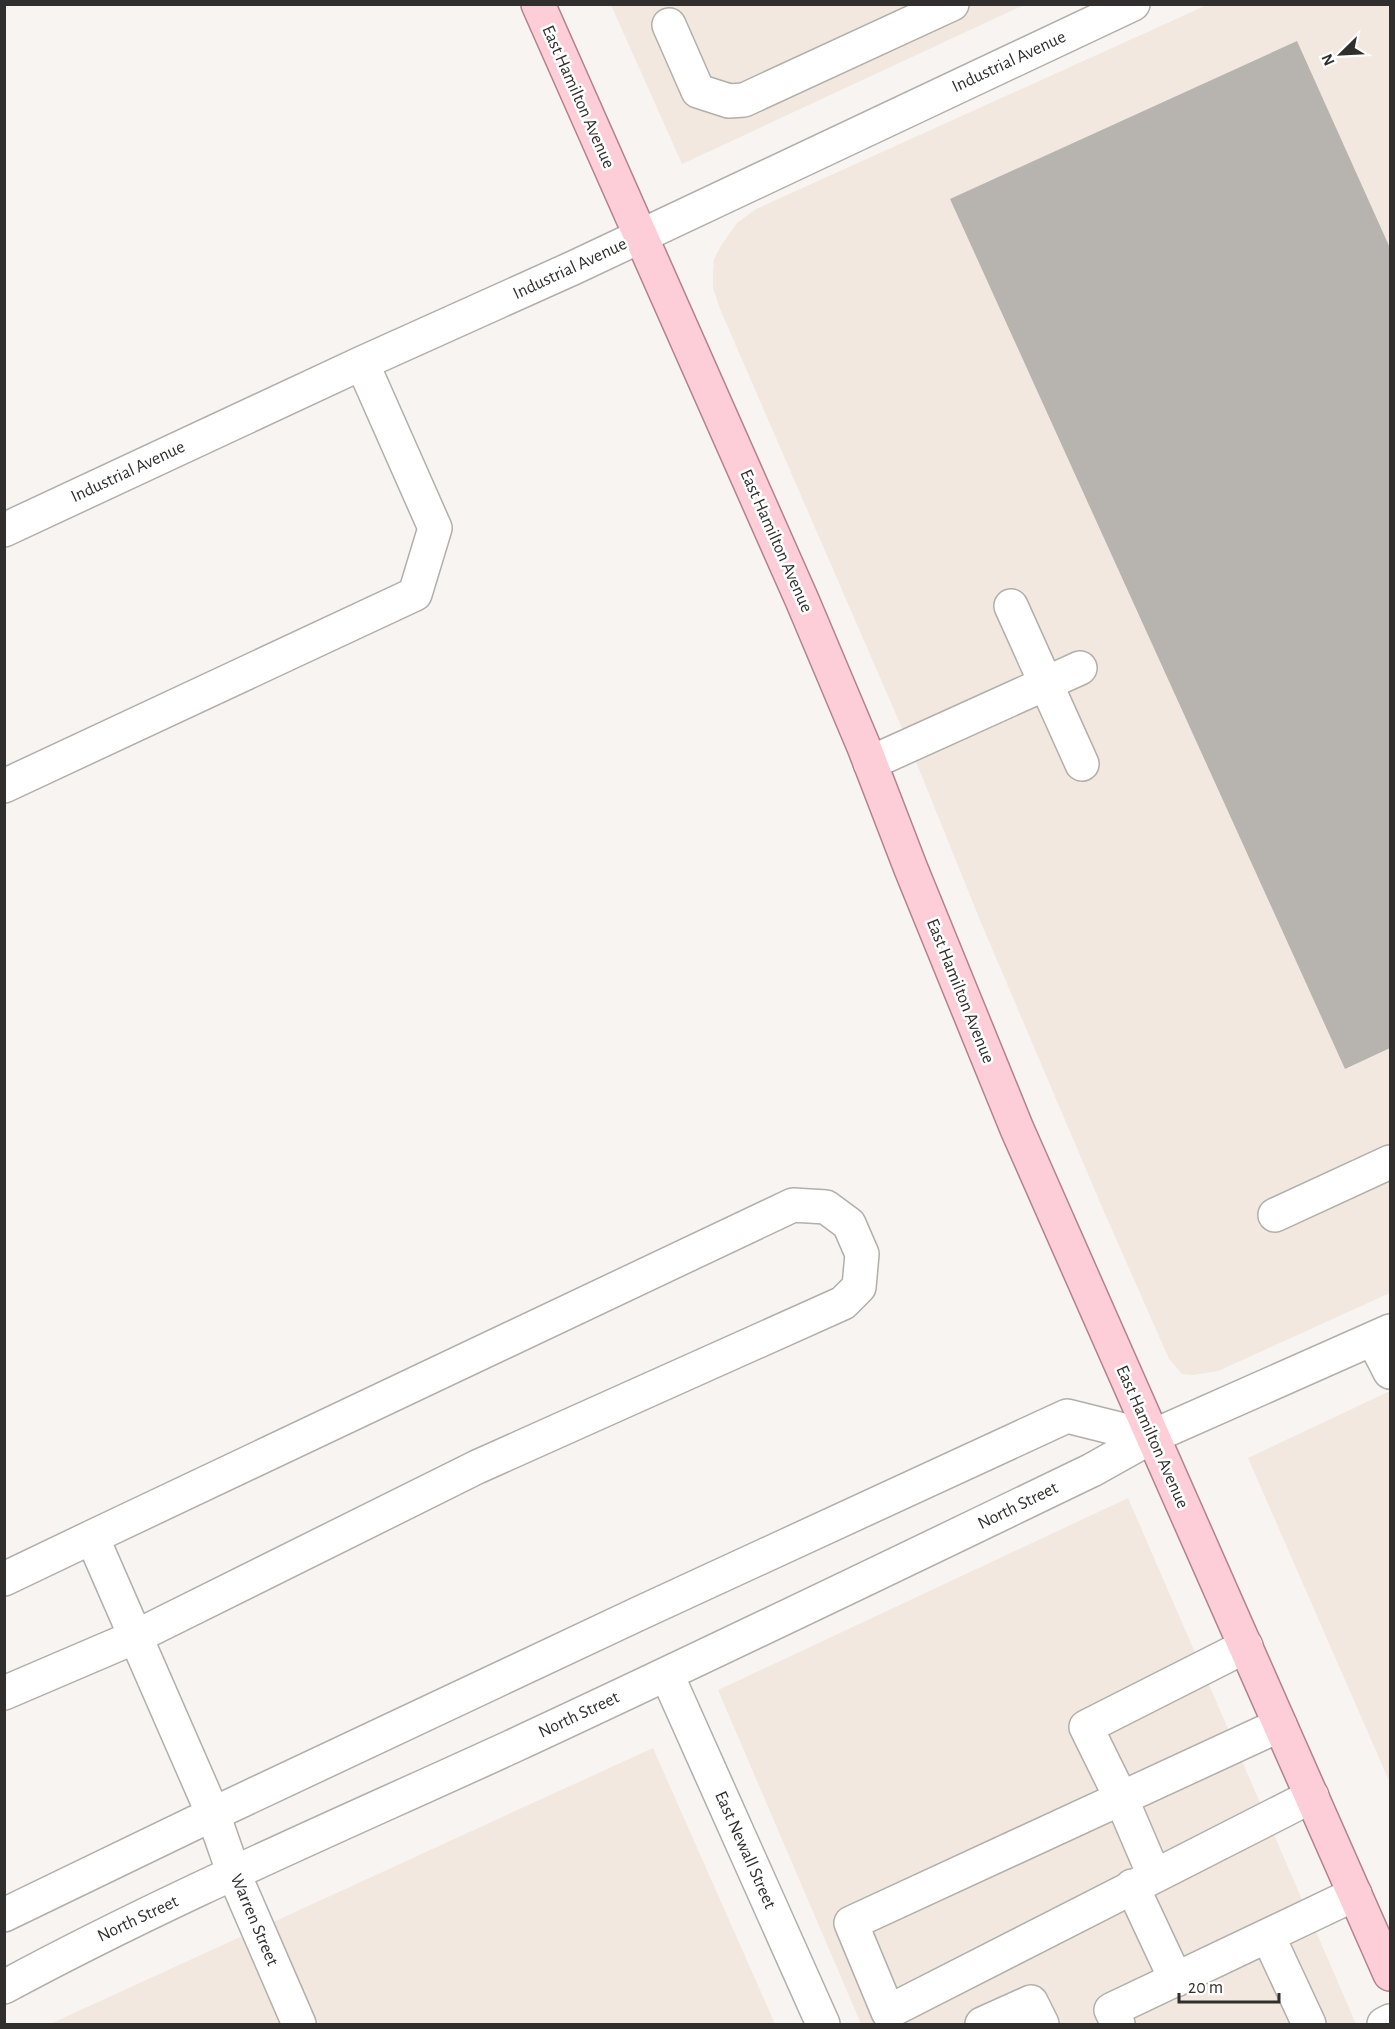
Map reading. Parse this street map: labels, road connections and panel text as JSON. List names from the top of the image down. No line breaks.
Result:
{"streets":{"main road":["East Hamilton Avenue"],"street":["Industrial Avenue","North Street","East Newall Street","Warren Street"]},"crossings":[["Industrial Avenue","East Hamilton Avenue"],["East Hamilton Avenue","North Street"],["North Street","East Newall Street"],["North Street","Warren Street"]],"scale_bar":"20 m","north":"bottom left"}
